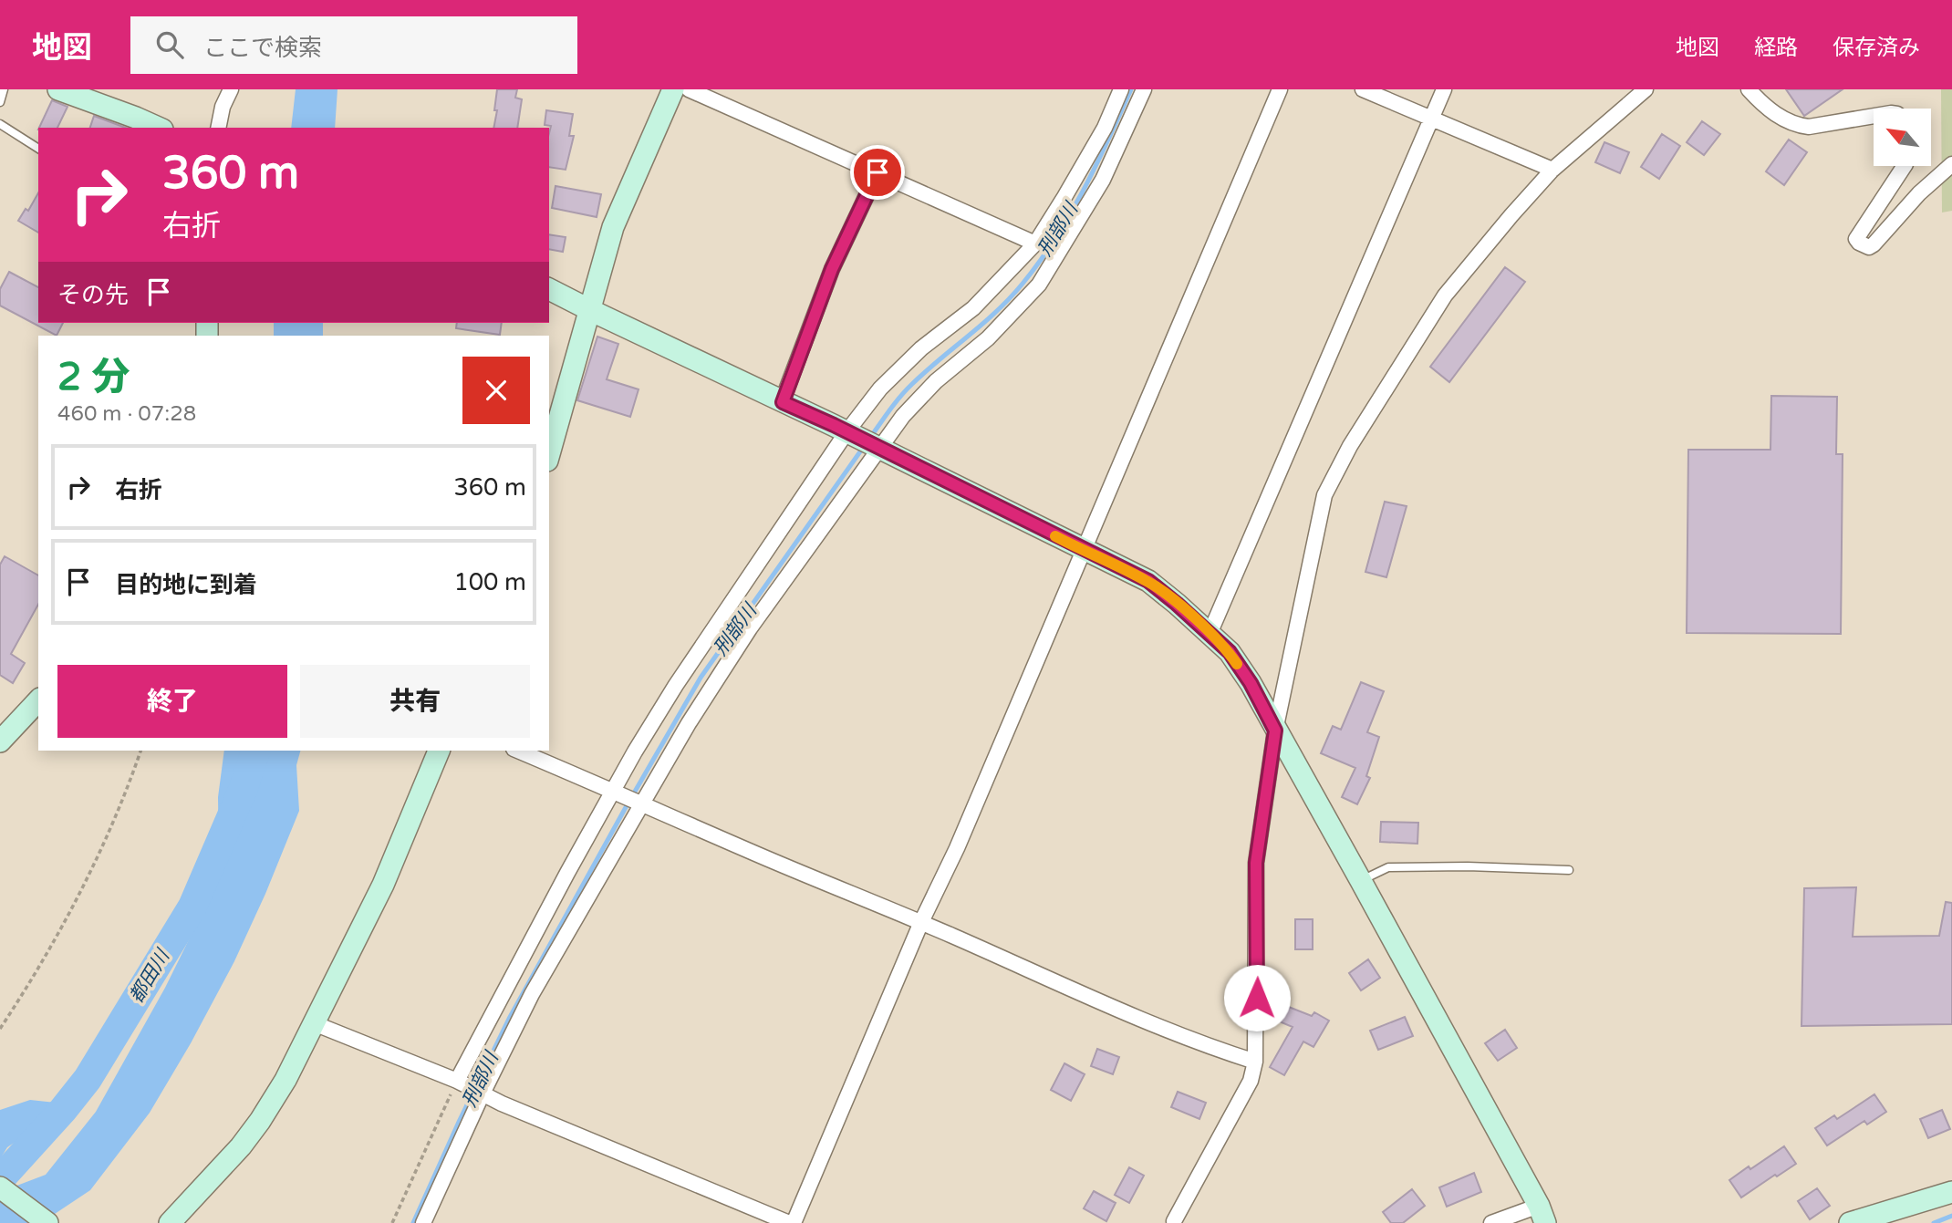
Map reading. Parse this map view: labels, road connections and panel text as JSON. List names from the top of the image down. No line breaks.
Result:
{"water":["刑部川","都田川"],"north":"top left","page":{"header":"地図","search":"ここで検索","nav":["地図","経路","保存済み"],"turn":["360 m","右折"],"then":"その先","heading":["2 分","460 m · 07:28"],"list":[{"name":"右折","value":"360 m"},{"name":"目的地に到着","value":"100 m"}],"buttons":["終了","共有"]}}
